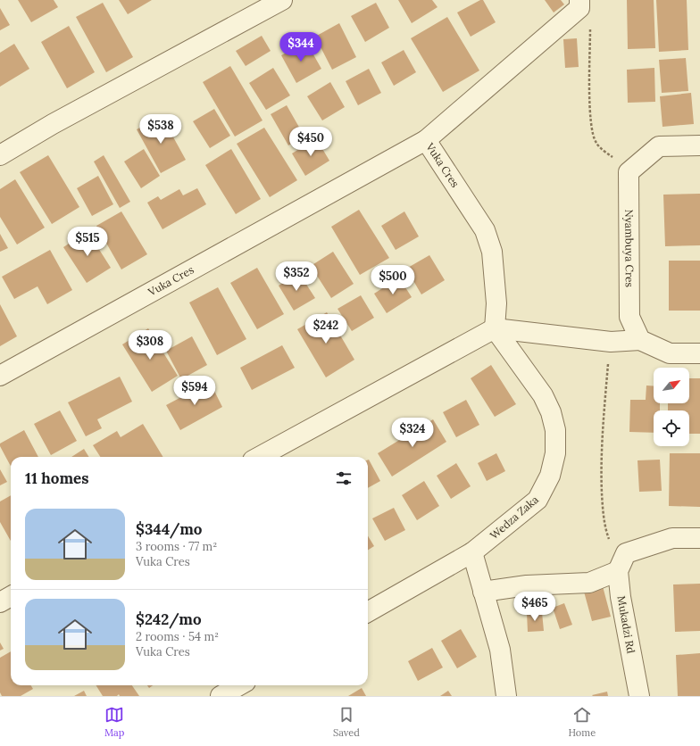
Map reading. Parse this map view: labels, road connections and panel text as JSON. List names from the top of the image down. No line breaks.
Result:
{"streets":{"street":["Vuka Cres","Nyambuya Cres","Wedza Zaka","Mukadzi Rd"]},"crossings":[["Vuka Cres","Wedza Zaka"]],"north":"top right","page":{"price":["$344","$538","$450","$515","$352","$500","$242","$308","$594","$324","$465"],"heading":"11 homes","list":[{"name":"$344/mo","note":"3 rooms · 77 m² · Vuka Cres"},{"name":"$242/mo","note":"2 rooms · 54 m² · Vuka Cres"}],"tabs":["Map","Saved","Home"]}}
